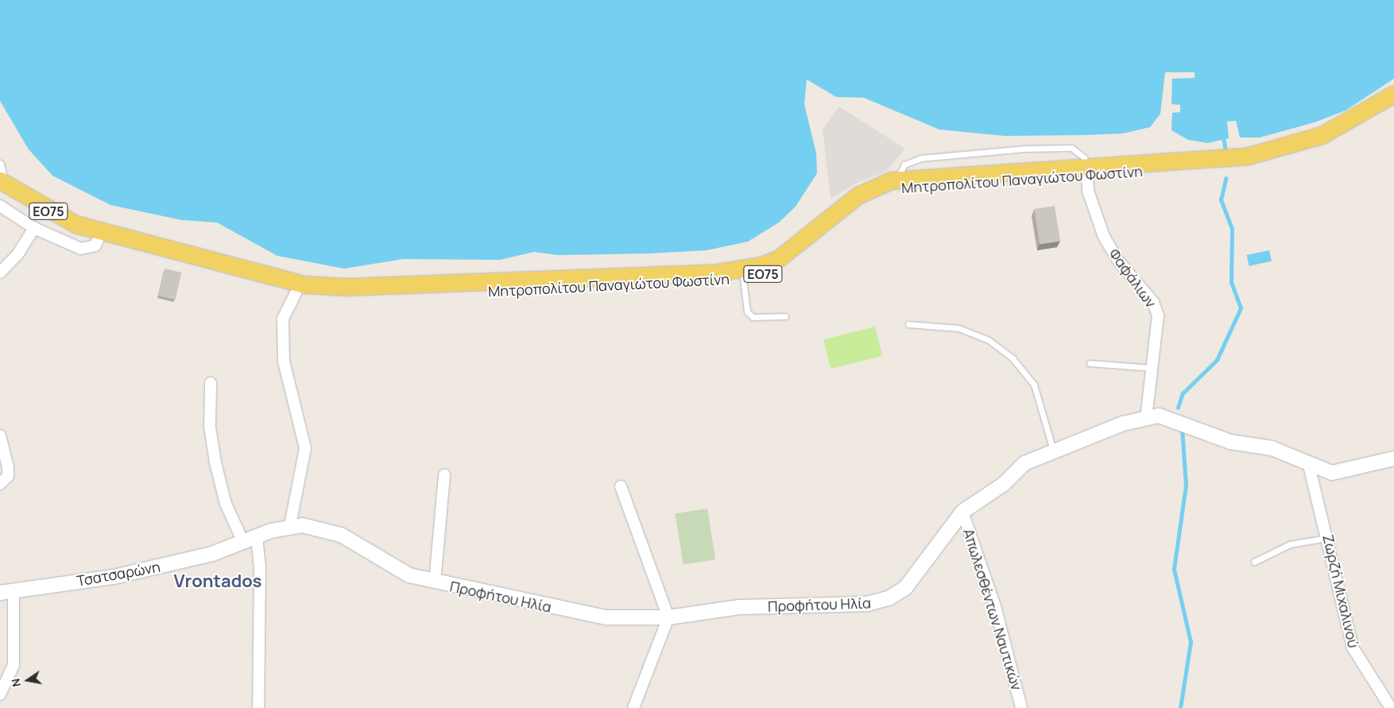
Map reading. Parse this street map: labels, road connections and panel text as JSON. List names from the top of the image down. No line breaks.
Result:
{"streets":{"main road":["Μητροπολίτου Παναγιώτου Φωστίνη","ΕΟ75"],"street":["Φαφάλιων","Τσατσαρώνη","Ζωρζή Μιχαλινού","Προφήτου Ηλία","Απωλεσθέντων Ναυτικών"]},"crossings":[["Μητροπολίτου Παναγιώτου Φωστίνη","ΕΟ75"],["Μητροπολίτου Παναγιώτου Φωστίνη","Φαφάλιων"],["Φαφάλιων","Προφήτου Ηλία"],["Τσατσαρώνη","Προφήτου Ηλία"],["Ζωρζή Μιχαλινού","Προφήτου Ηλία"],["Προφήτου Ηλία","Απωλεσθέντων Ναυτικών"]],"districts":["Vrontados"],"north":"left"}
